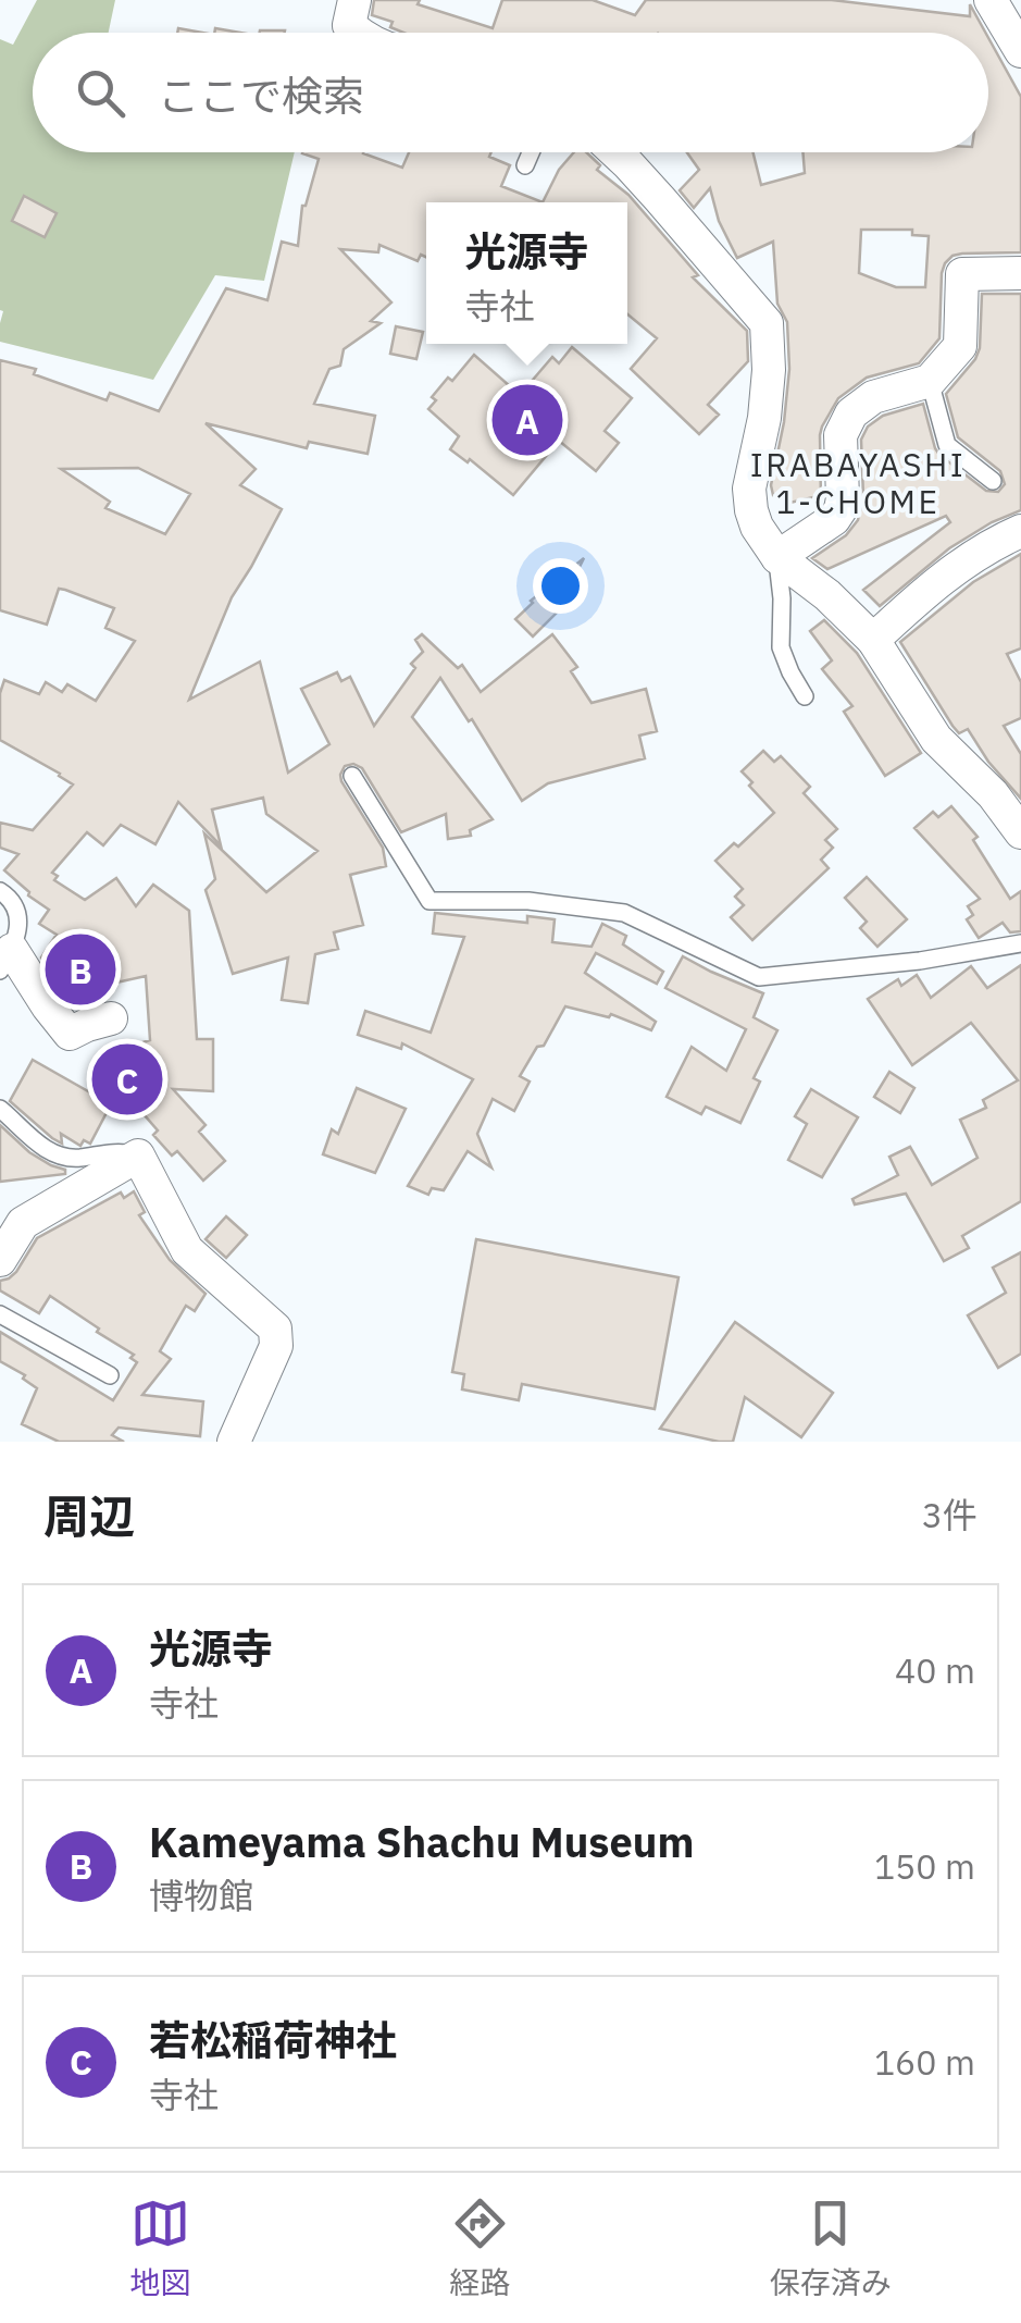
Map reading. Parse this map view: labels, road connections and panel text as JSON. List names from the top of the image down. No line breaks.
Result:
{"districts":["IRABAYASHI 1-CHOME"],"page":{"search":"ここで検索","popup":["光源寺","寺社"],"pins":["A","B","C"],"heading":["周辺","3件"],"list":[{"mark":"A","name":"光源寺","note":"寺社","value":"40 m"},{"mark":"B","name":"Kameyama Shachu Museum","note":"博物館","value":"150 m"},{"mark":"C","name":"若松稲荷神社","note":"寺社","value":"160 m"}],"nav":["地図","経路","保存済み"]}}
